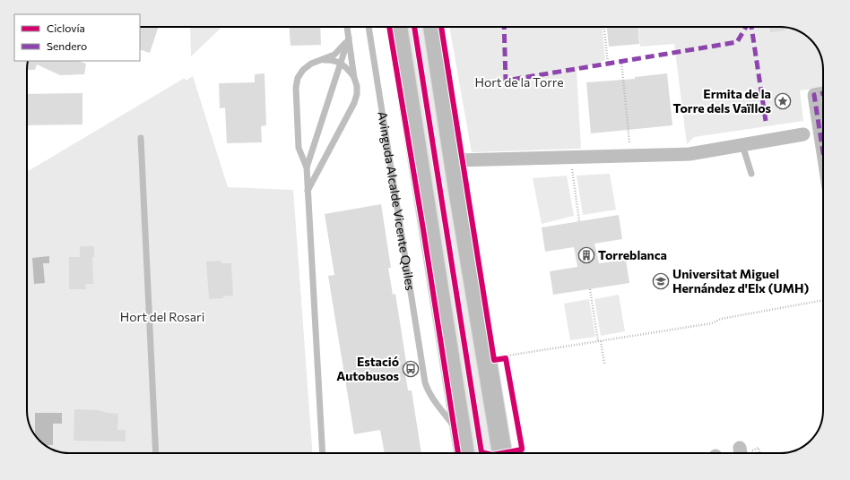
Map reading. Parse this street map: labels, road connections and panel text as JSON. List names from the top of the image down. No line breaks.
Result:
{"streets":{"lane":["Avinguda Alcalde Vicente Quiles"]},"parks":["Hort de la Torre","Hort del Rosari"],"places":{"place":["Ermita de la Torre dels Vaïllos"],"building":["Torreblanca"],"school or university":["Universitat Miguel Hernández d'Elx (UMH)"],"bus stop":["Estació Autobusos"]},"legend":["Ciclovía","Sendero"]}
